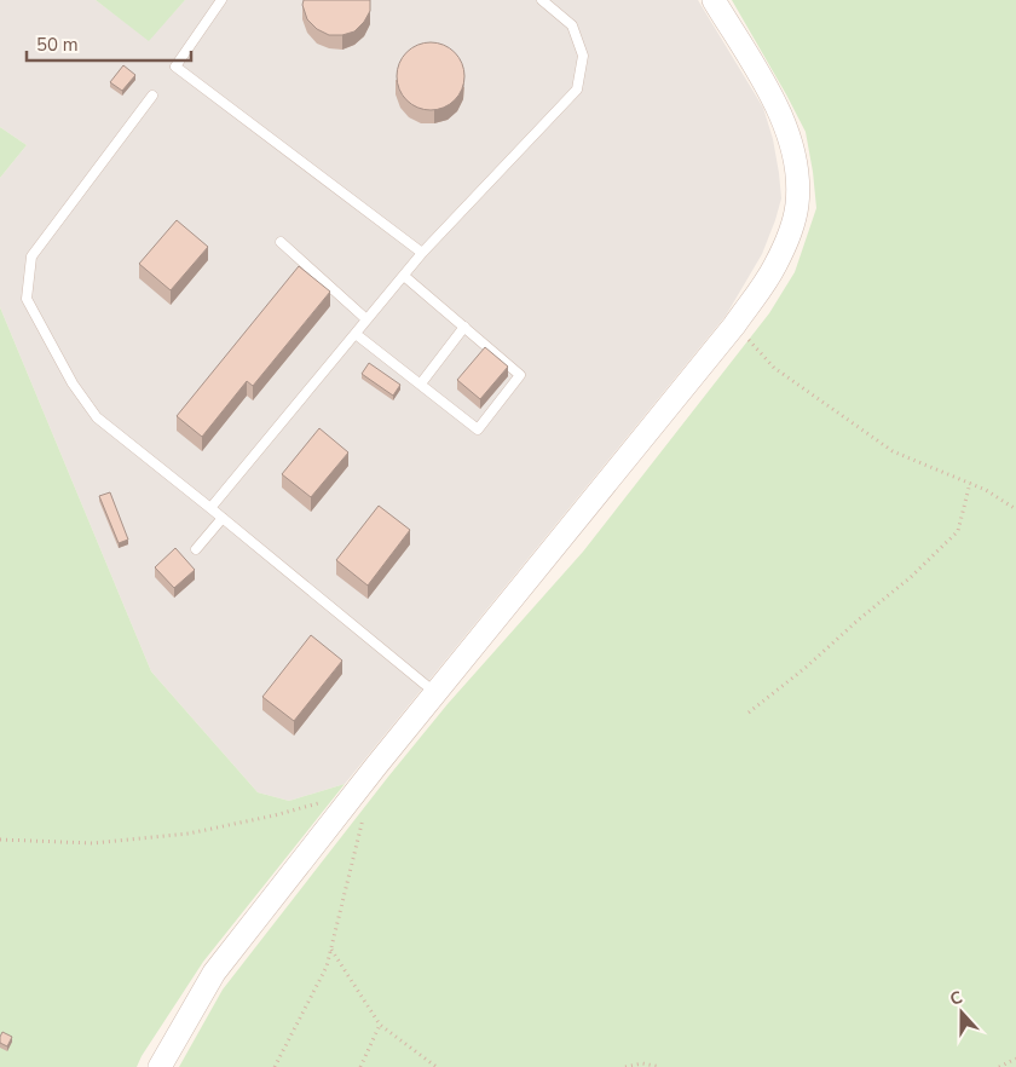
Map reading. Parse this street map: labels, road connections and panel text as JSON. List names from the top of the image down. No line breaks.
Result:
{"scale_bar":"50 m","north":"top"}
